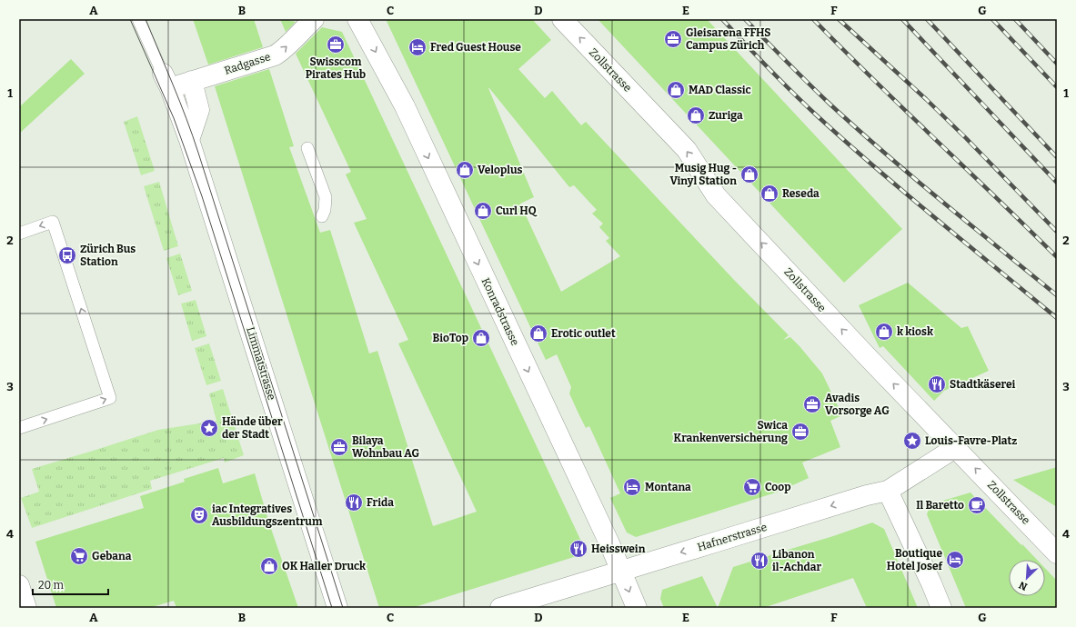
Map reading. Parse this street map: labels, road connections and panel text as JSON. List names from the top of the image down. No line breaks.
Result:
{"streets":{"street":["Radgasse","Zollstrasse","Konradstrasse","Limmatstrasse","Hafnerstrasse"]},"crossings":[["Radgasse","Limmatstrasse"],["Zollstrasse","Hafnerstrasse"],["Konradstrasse","Hafnerstrasse"]],"one_way":["Radgasse","Zollstrasse","Konradstrasse","Hafnerstrasse"],"places":{"office":["Gleisarena FFHS Campus Zürich","Swisscom Pirates Hub","Avadis Vorsorge AG","Swica Krankenversicherung","Bilaya Wohnbau AG"],"hotel":["Fred Guest House","Montana","Boutique Hotel Josef"],"shop":["MAD Classic","Zuriga","Veloplus","Musig Hug - Vinyl Station","Reseda","Curl HQ","k kiosk","Erotic outlet","BioTop","OK Haller Druck"],"bus stop":["Zürich Bus Station"],"restaurant":["Stadtkäserei","Frida","Heisswein","Libanon il-Achdar"],"place":["Hände über der Stadt","Louis-Favre-Platz"],"supermarket":["Coop","Gebana"],"cafe":["Il Baretto"],"theatre":["iac Integratives Ausbildungszentrum"]},"scale_bar":"20 m","north":"bottom left","grid":{"columns":["A","B","C","D","E","F","G"],"rows":["1","2","3","4"]}}
